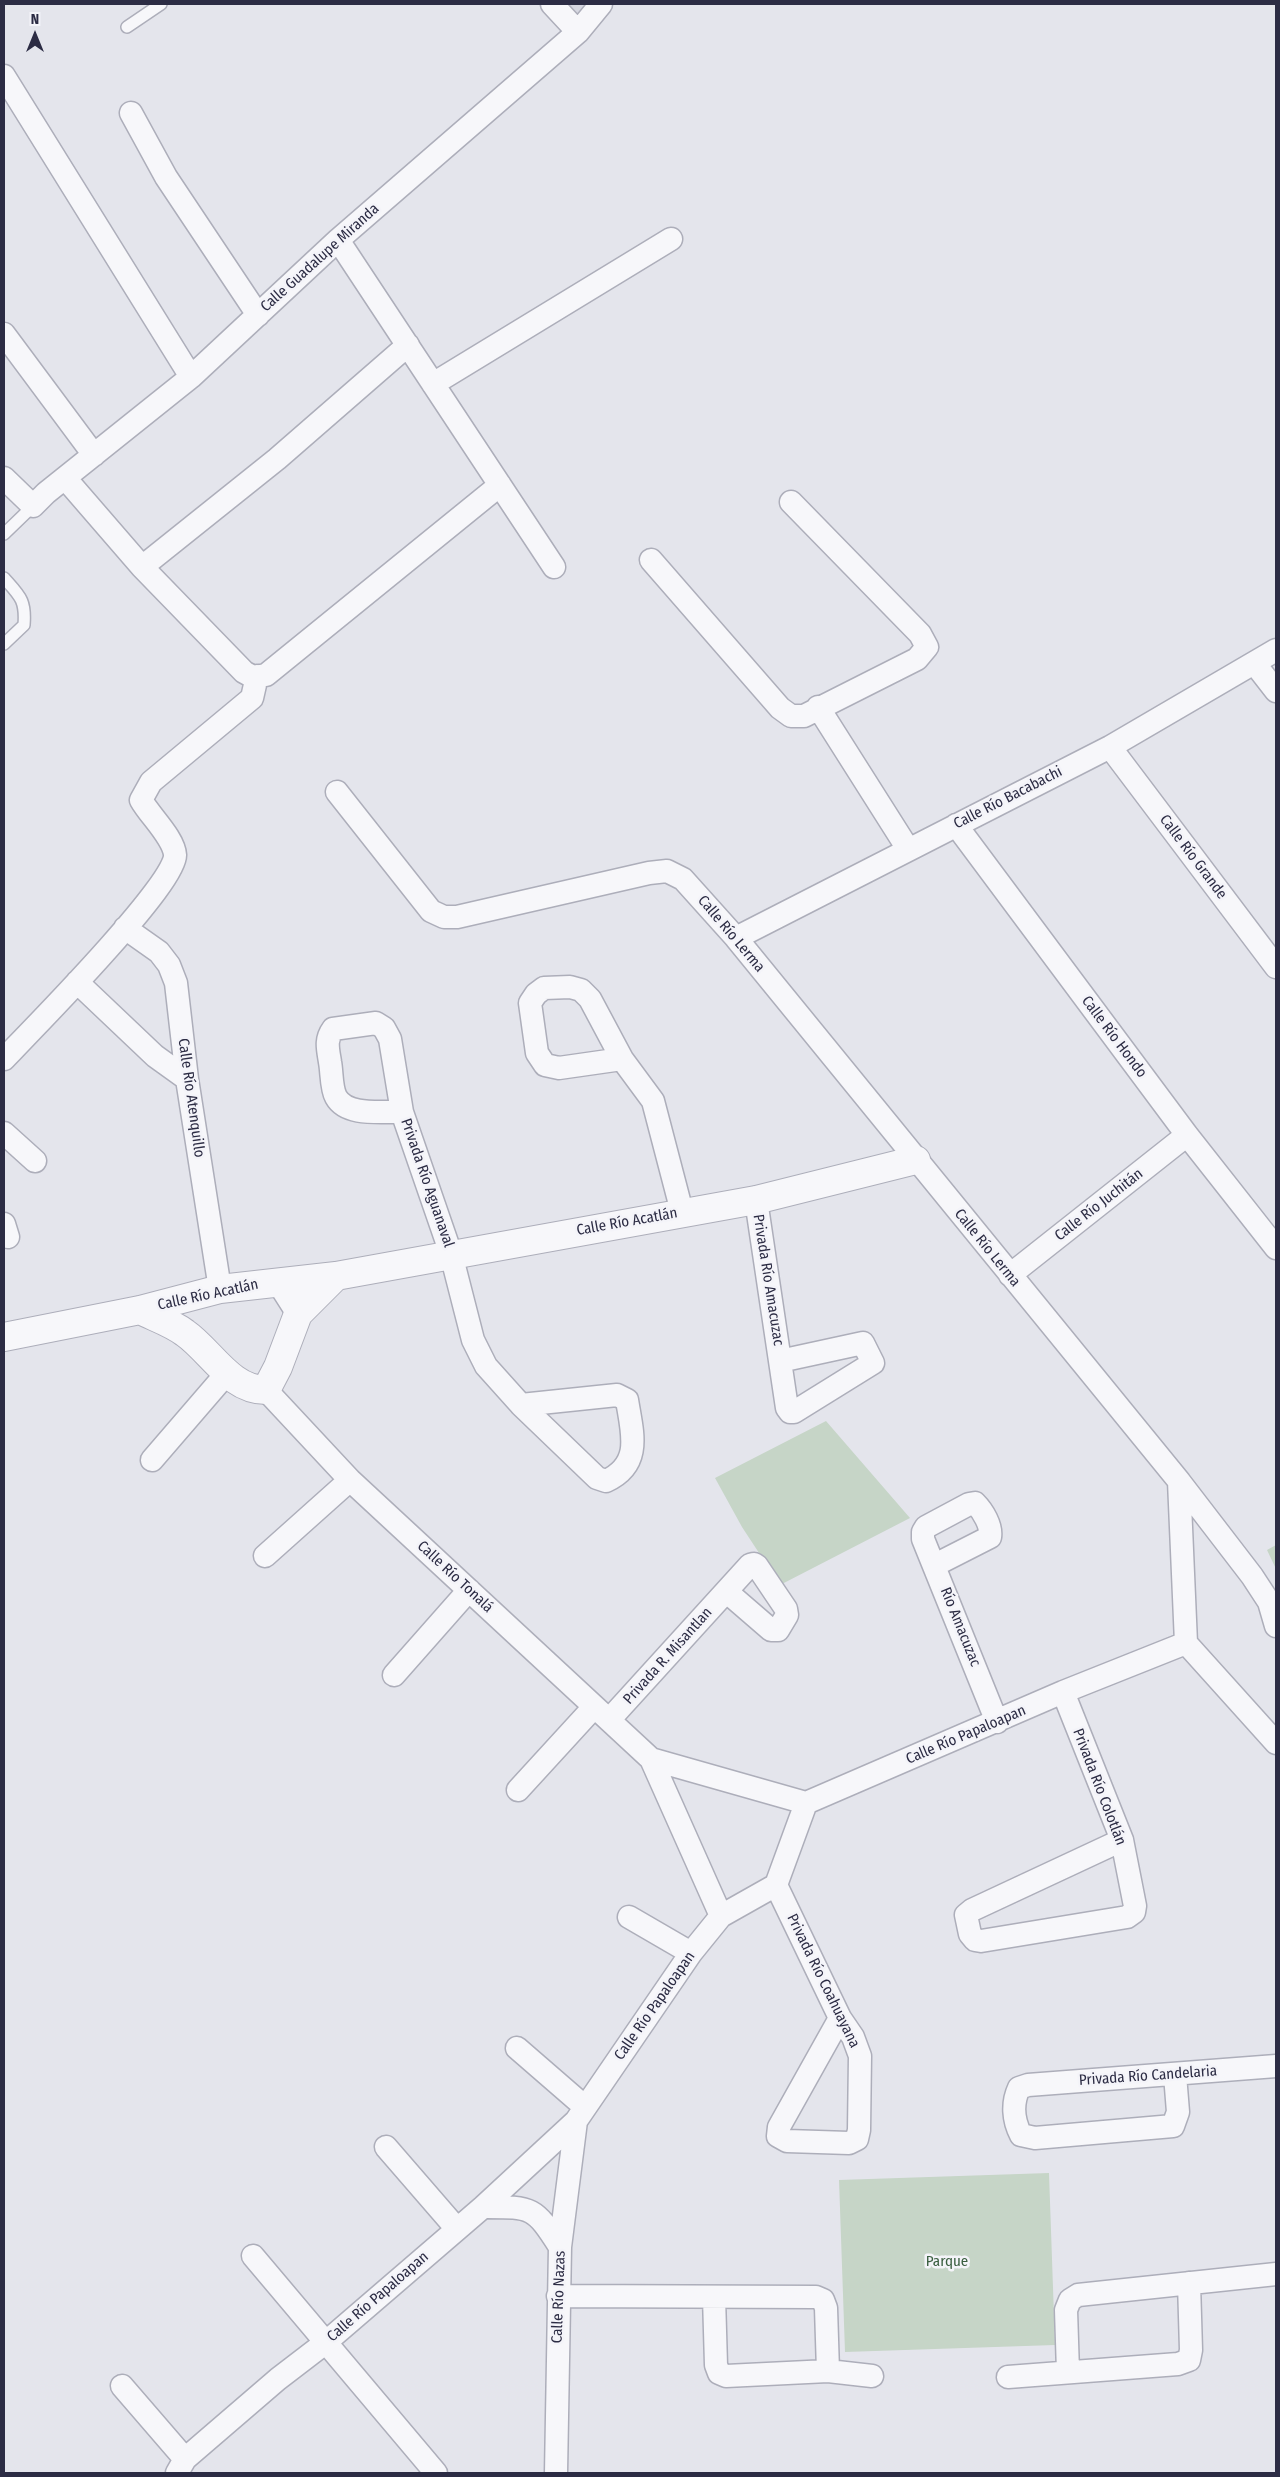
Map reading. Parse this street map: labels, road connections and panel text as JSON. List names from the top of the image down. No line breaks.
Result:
{"streets":{"street":["Calle Guadalupe Miranda","Calle Río Bacabachi","Calle Río Grande","Calle Río Lerma","Calle Río Hondo","Calle Río Atenquillo","Privada Río Aguanaval","Calle Río Juchitán","Calle Río Acatlán","Privada Río Amacuzac","Calle Río Tonalá","Río Amacuzac","Privada R. Misantlan","Calle Río Papaloapan","Privada Río Colotlán","Privada Río Coahuayana","Privada Río Candelaria","Calle Río Nazas"]},"crossings":[["Calle Río Bacabachi","Calle Río Grande"],["Calle Río Bacabachi","Calle Río Lerma"],["Calle Río Bacabachi","Calle Río Hondo"],["Calle Río Lerma","Calle Río Juchitán"],["Calle Río Lerma","Calle Río Acatlán"],["Calle Río Hondo","Calle Río Juchitán"],["Calle Río Atenquillo","Calle Río Acatlán"],["Calle Río Atenquillo","Calle Río Tonalá"],["Privada Río Aguanaval","Calle Río Acatlán"],["Calle Río Acatlán","Privada Río Amacuzac"],["Calle Río Acatlán","Calle Río Tonalá"],["Calle Río Tonalá","Privada R. Misantlan"],["Calle Río Tonalá","Calle Río Papaloapan"],["Río Amacuzac","Calle Río Papaloapan"],["Calle Río Papaloapan","Privada Río Colotlán"],["Calle Río Papaloapan","Privada Río Coahuayana"],["Calle Río Papaloapan","Calle Río Nazas"]],"parks":["Parque"],"north":"top"}
